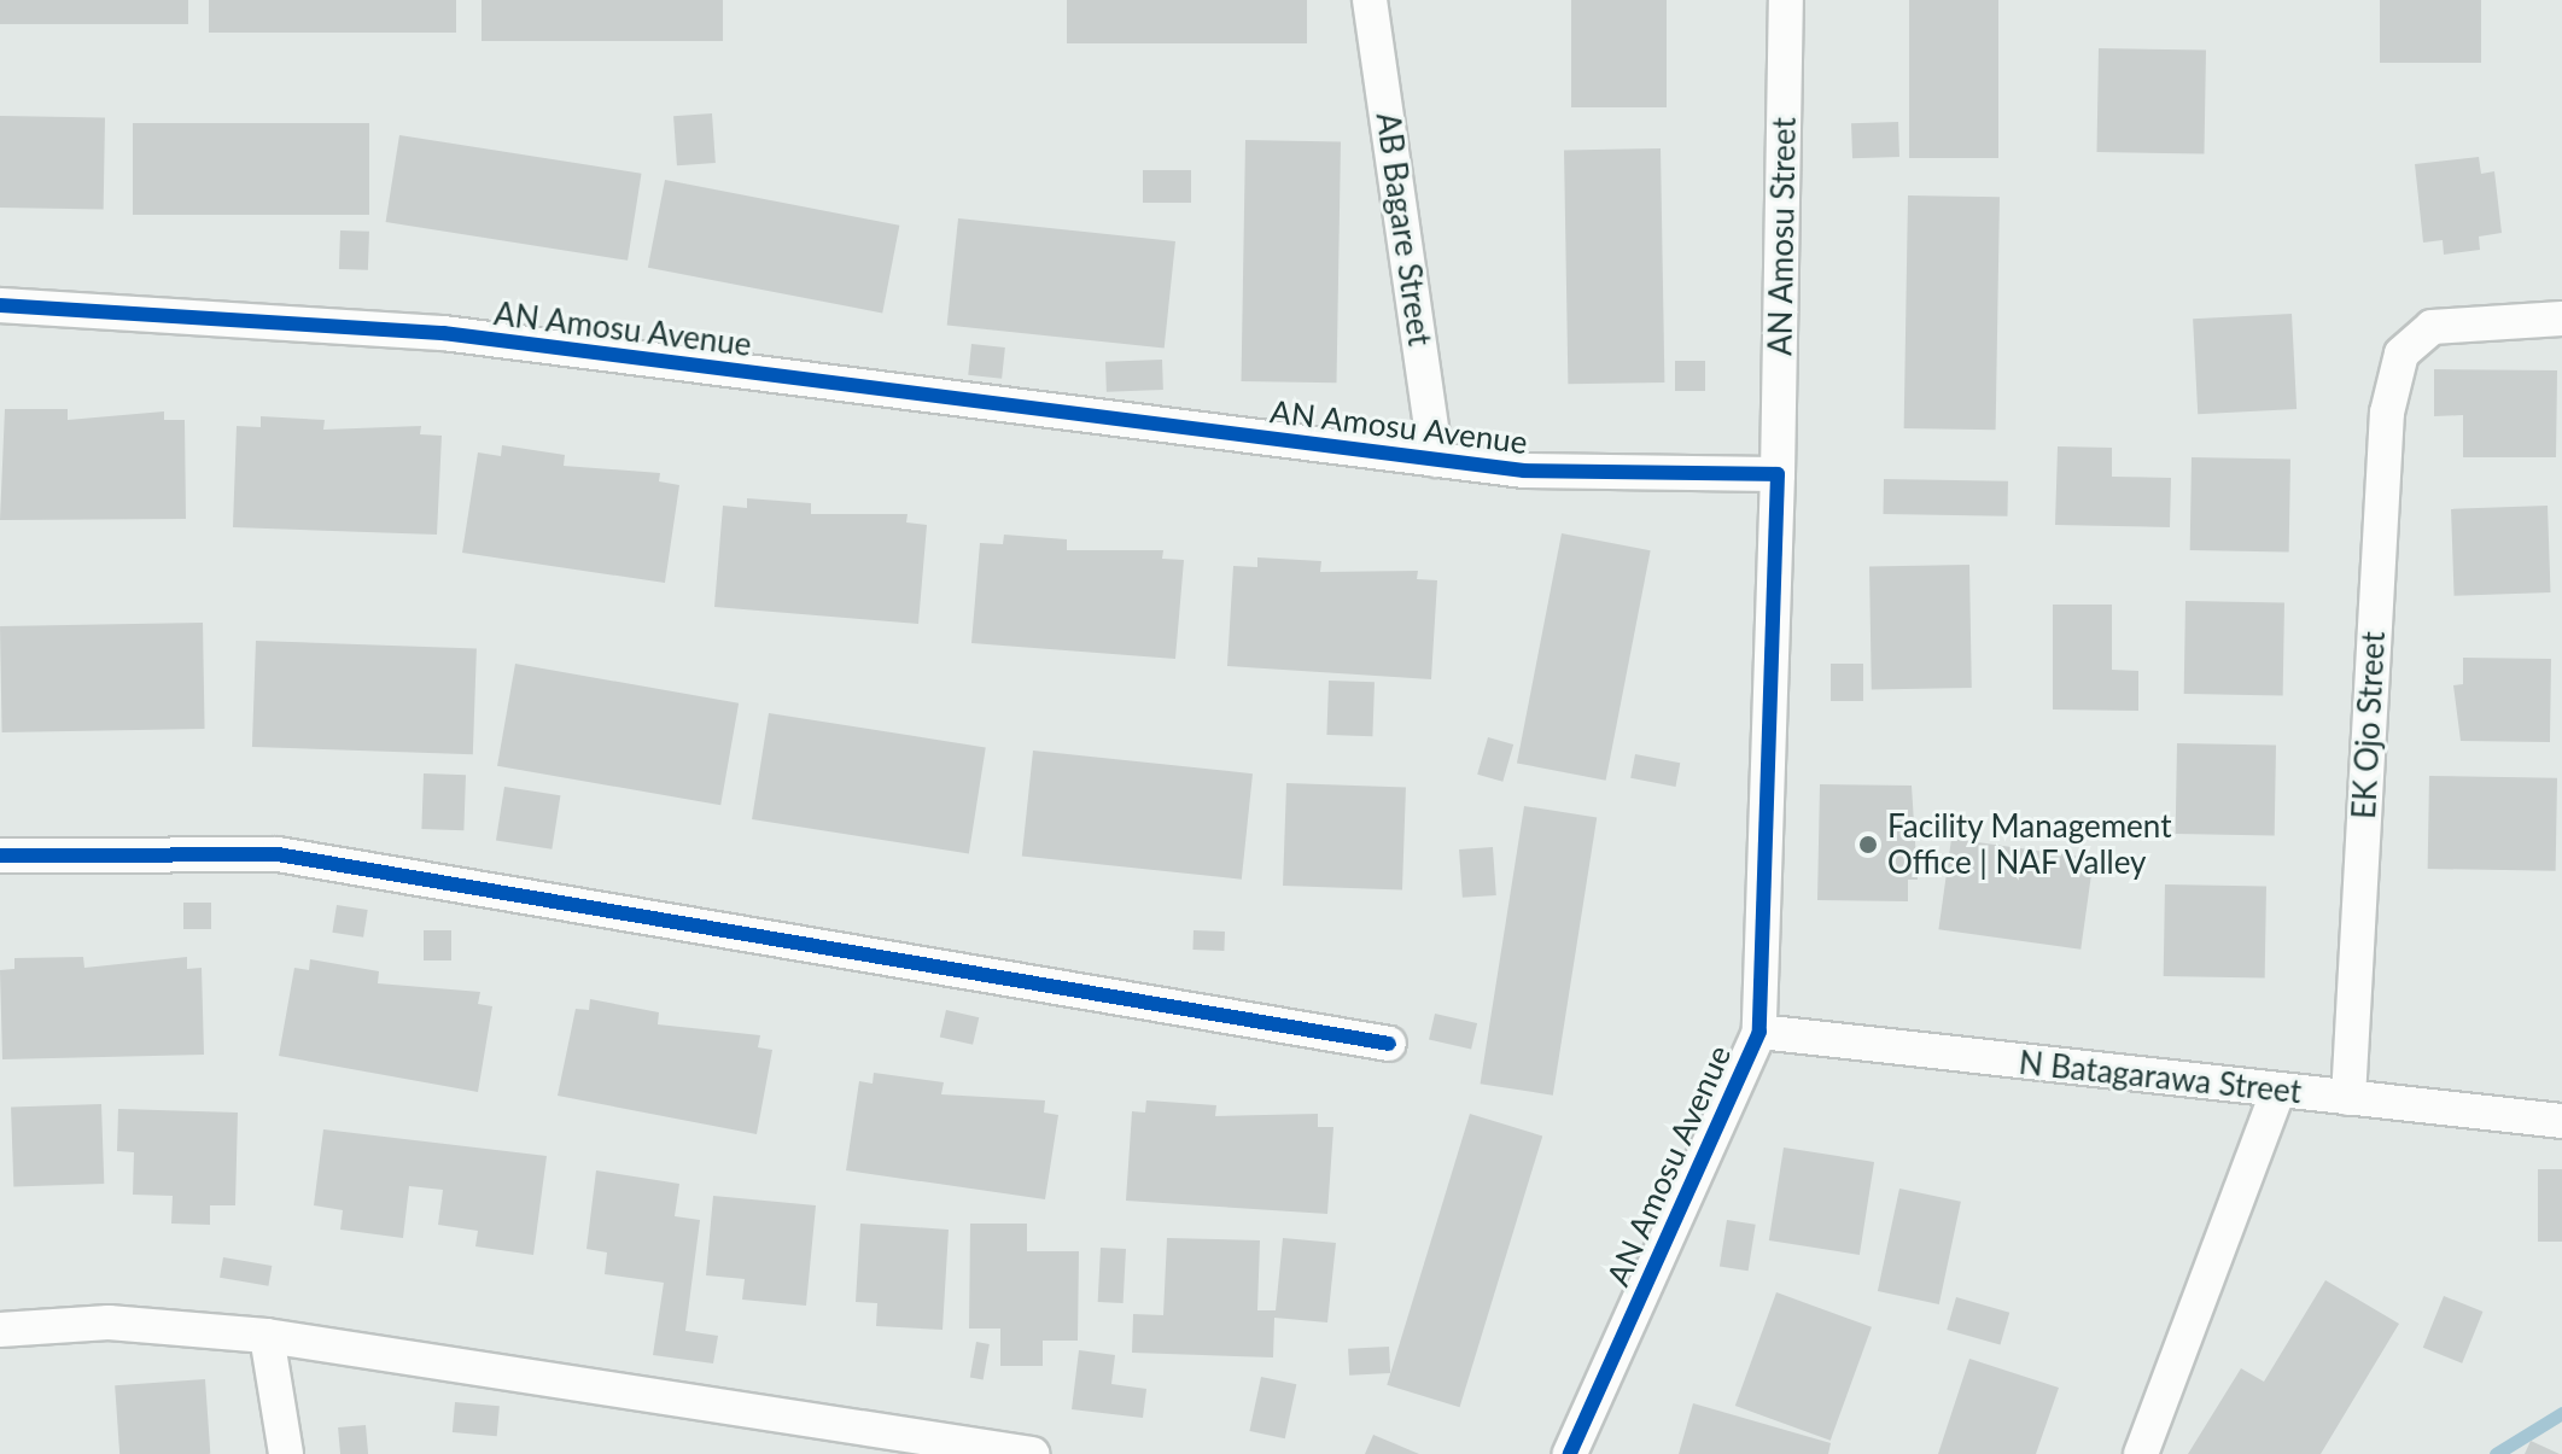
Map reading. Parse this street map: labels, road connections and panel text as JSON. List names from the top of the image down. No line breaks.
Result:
{"streets":{"street":["AB Bagare Street","AN Amosu Street","AN Amosu Avenue","EK Ojo Street","N Batagarawa Street"]},"crossings":[["AB Bagare Street","AN Amosu Avenue"],["AN Amosu Street","AN Amosu Avenue"],["AN Amosu Avenue","N Batagarawa Street"],["EK Ojo Street","N Batagarawa Street"]],"places":["Facility Management Office | NAF Valley"]}
